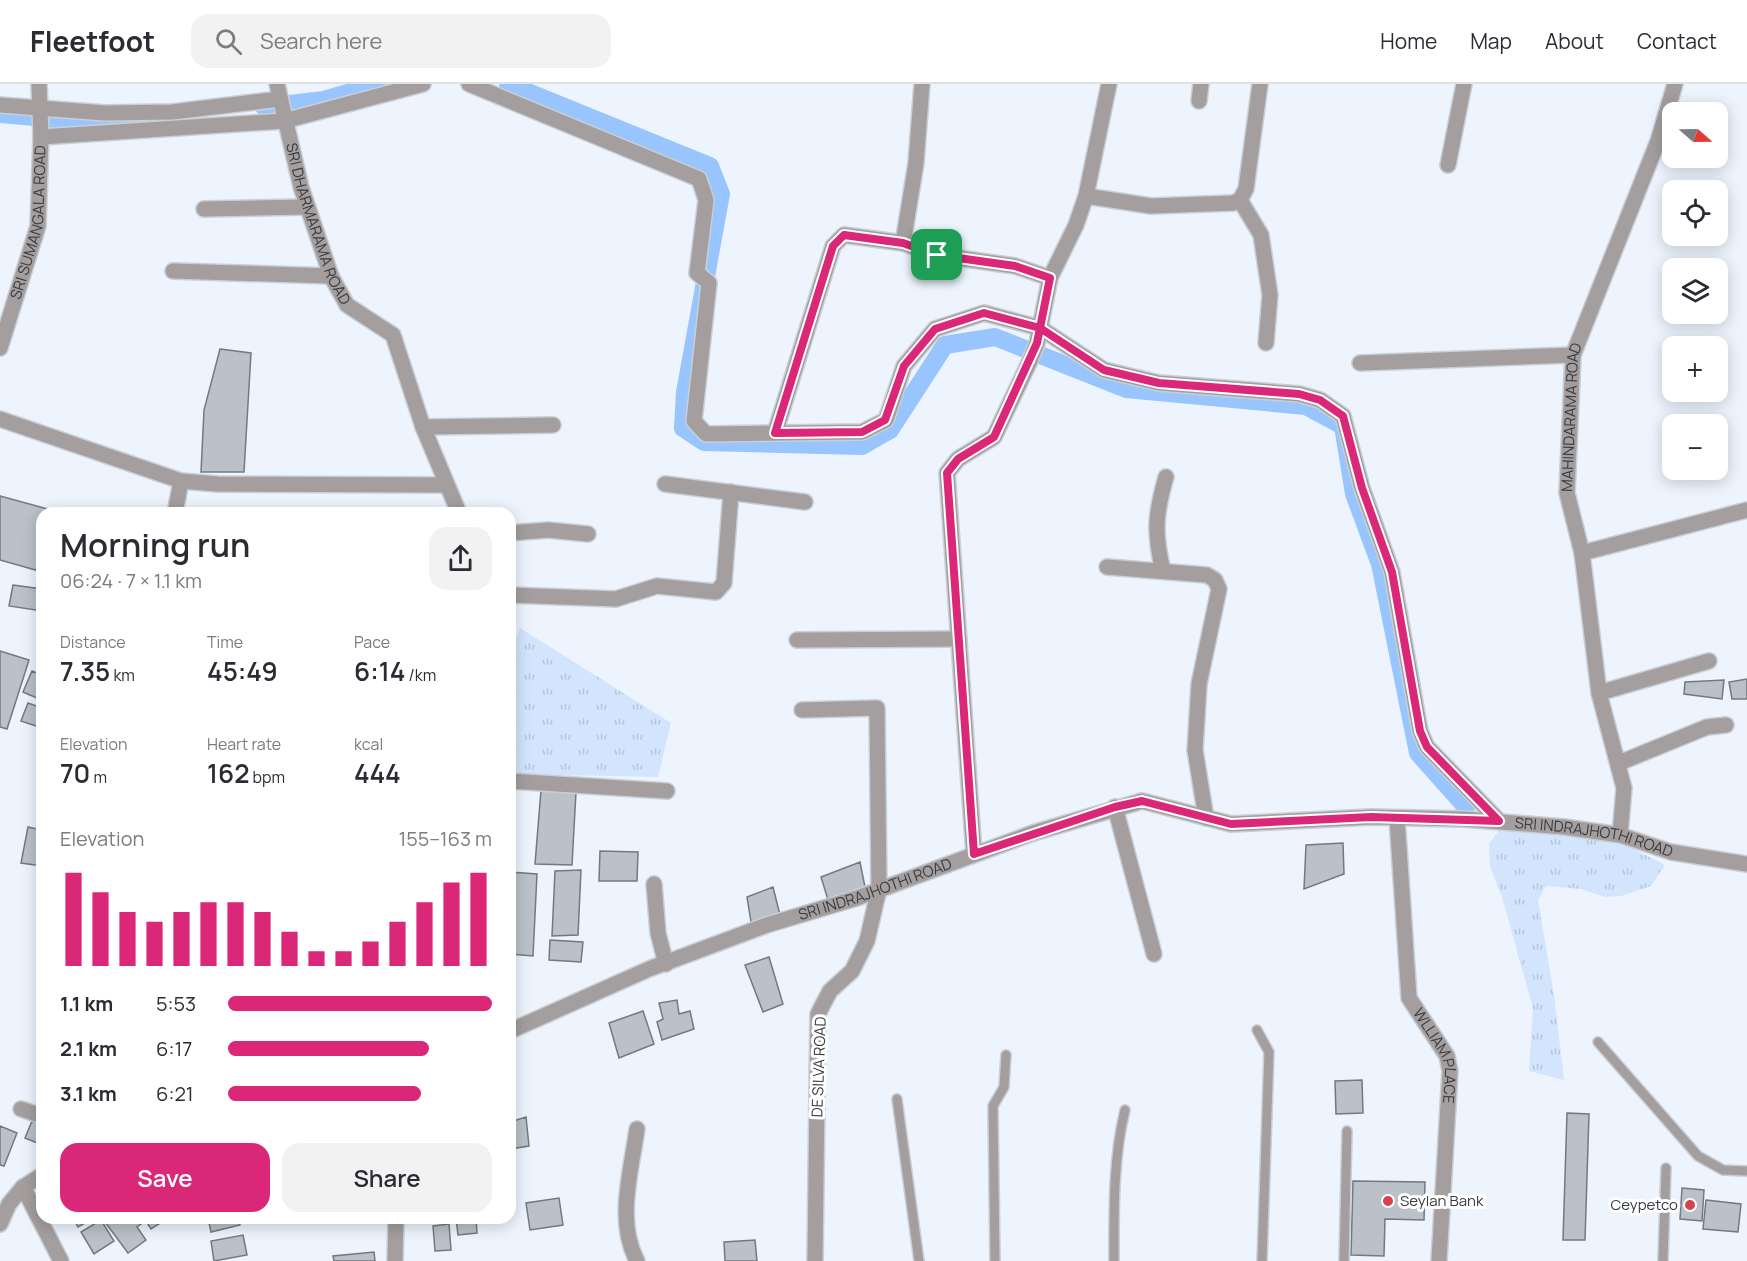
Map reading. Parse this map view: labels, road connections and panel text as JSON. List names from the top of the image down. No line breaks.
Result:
{"streets":{"street":["SRI SUMANGALA ROAD","SRI DHARMARAMA ROAD","MAHINDARAMA ROAD","SRI INDRAJHOTHI ROAD","WLLIAM PLACE","DE SILVA ROAD"]},"crossings":[["MAHINDARAMA ROAD","SRI INDRAJHOTHI ROAD"],["SRI INDRAJHOTHI ROAD","WLLIAM PLACE"],["SRI INDRAJHOTHI ROAD","DE SILVA ROAD"]],"places":["Seylan Bank","Ceypetco"],"north":"right","page":{"header":"Fleetfoot","search":"Search here","nav":["Home","Map","About","Contact"],"map_buttons":["+","−"],"heading":["Morning run","06:24 · 7 × 1.1 km"],"stats":[["Distance","7.35 km"],["Time","45:49"],["Pace","6:14 /km"],["Elevation","70 m"],["Heart rate","162 bpm"],["kcal","444"]],"chart":["Elevation","155–163 m"],"list":[{"name":"1.1 km","note":"5:53"},{"name":"2.1 km","note":"6:17"},{"name":"3.1 km","note":"6:21"}],"buttons":["Save","Share"]}}
